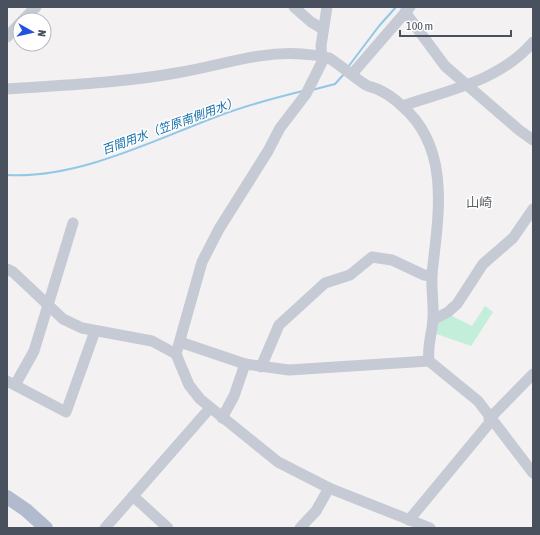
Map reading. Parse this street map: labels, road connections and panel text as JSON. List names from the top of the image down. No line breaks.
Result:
{"districts":["山崎"],"water":["百間用水（笠原南側用水）"],"scale_bar":"100 m","north":"right"}
